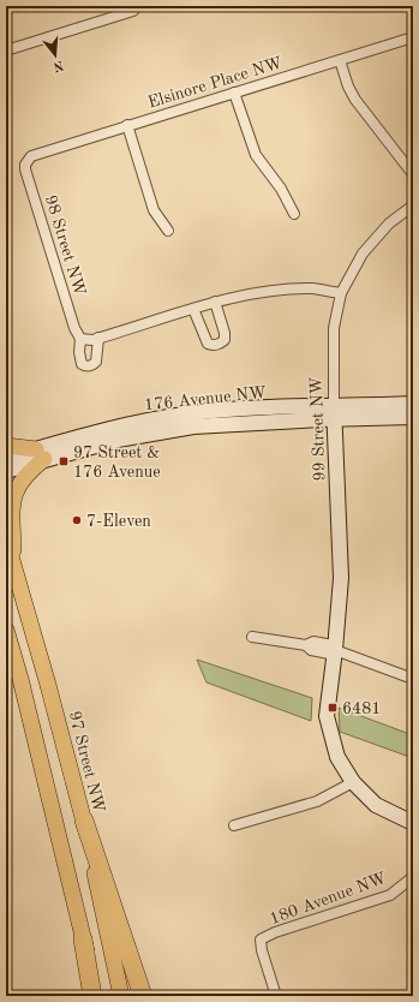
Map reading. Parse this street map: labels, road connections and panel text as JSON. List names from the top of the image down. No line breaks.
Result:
{"streets":{"main road":["97 Street NW"],"street":["Elsinore Place NW","98 Street NW","176 Avenue NW","99 Street NW","180 Avenue NW"]},"crossings":[["Elsinore Place NW","98 Street NW"],["176 Avenue NW","99 Street NW"]],"places":{"transit":["97 Street & 176 Avenue","6481"],"other":["7-Eleven"]},"north":"bottom"}
